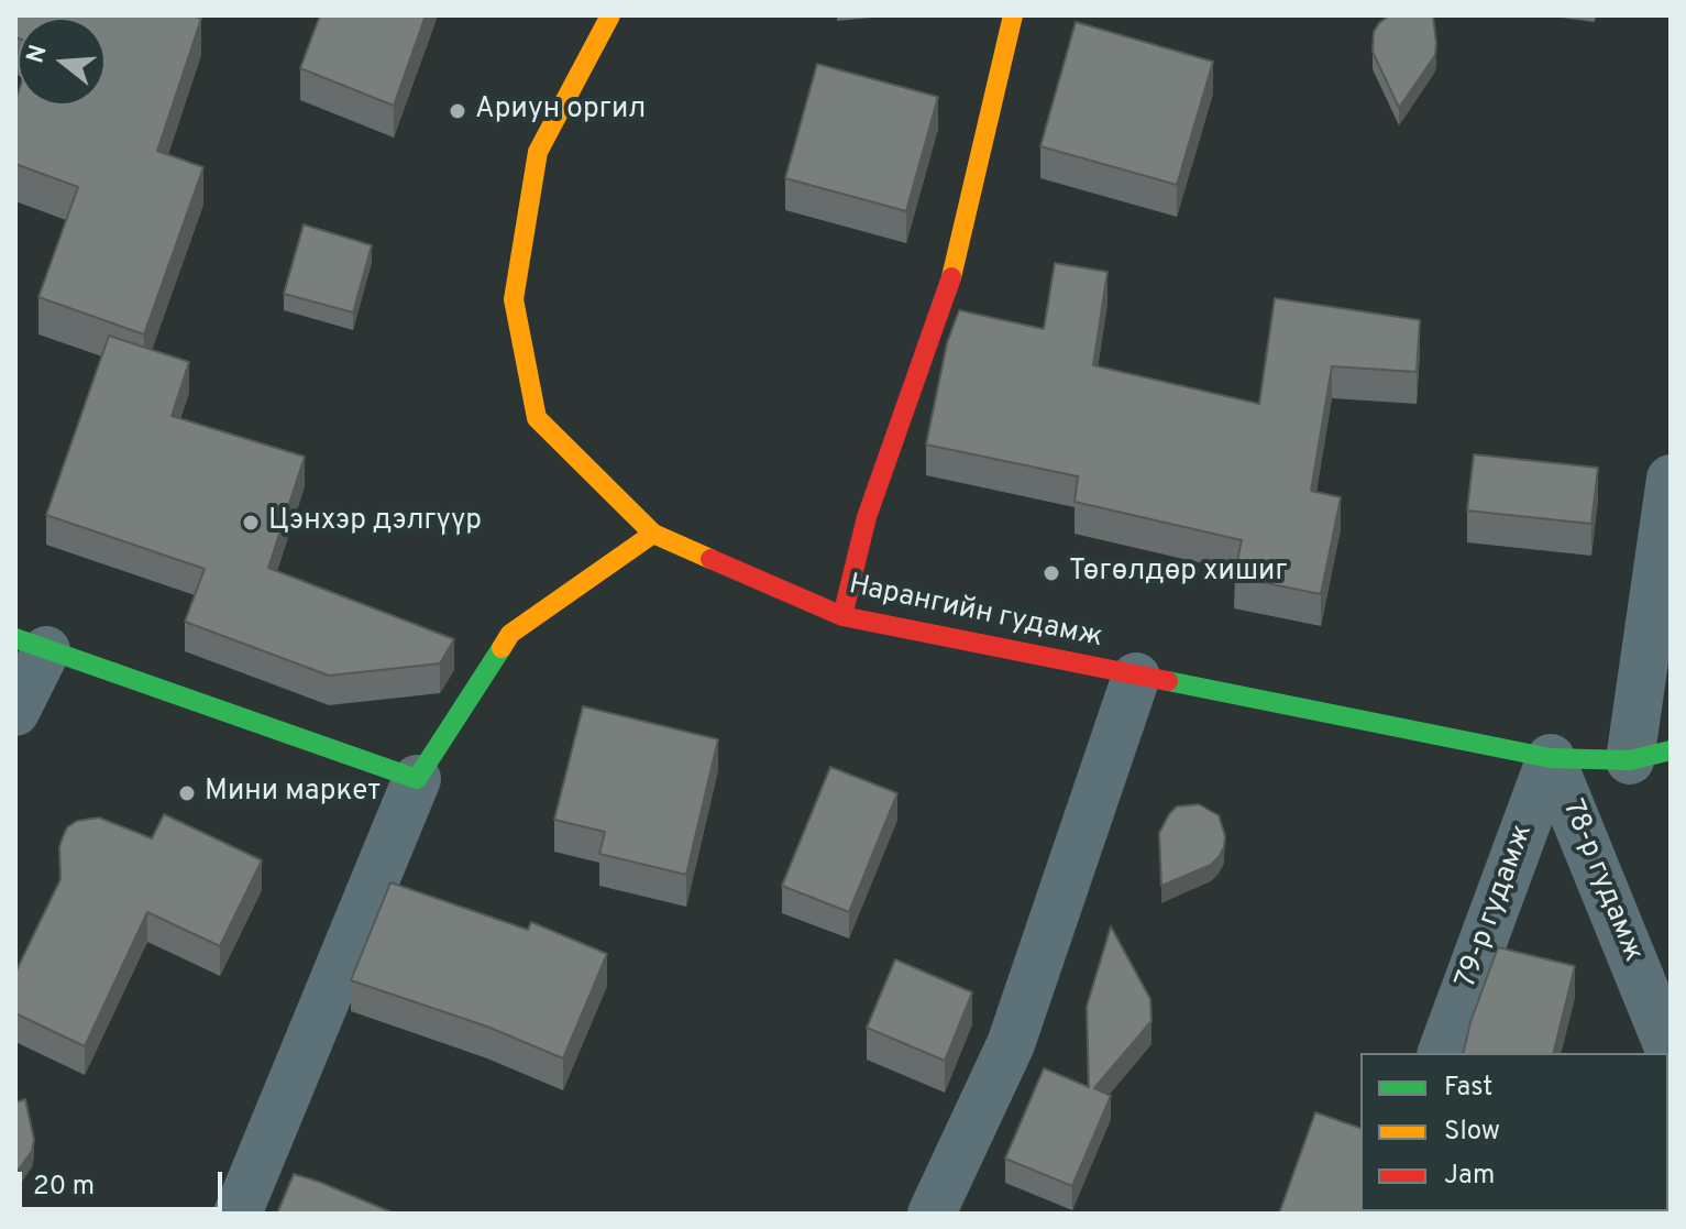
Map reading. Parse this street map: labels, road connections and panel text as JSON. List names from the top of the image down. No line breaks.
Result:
{"streets":{"main road":["Нарангийн гудамж"],"street":["78-р гудамж","79-р гудамж"]},"crossings":[["Нарангийн гудамж","78-р гудамж"],["Нарангийн гудамж","79-р гудамж"],["78-р гудамж","79-р гудамж"]],"places":["Ариун оргил","Цэнхэр дэлгүүр","Төгөлдөр хишиг","Мини маркет"],"legend":["Fast","Slow","Jam"],"scale_bar":"20 m","north":"left"}
